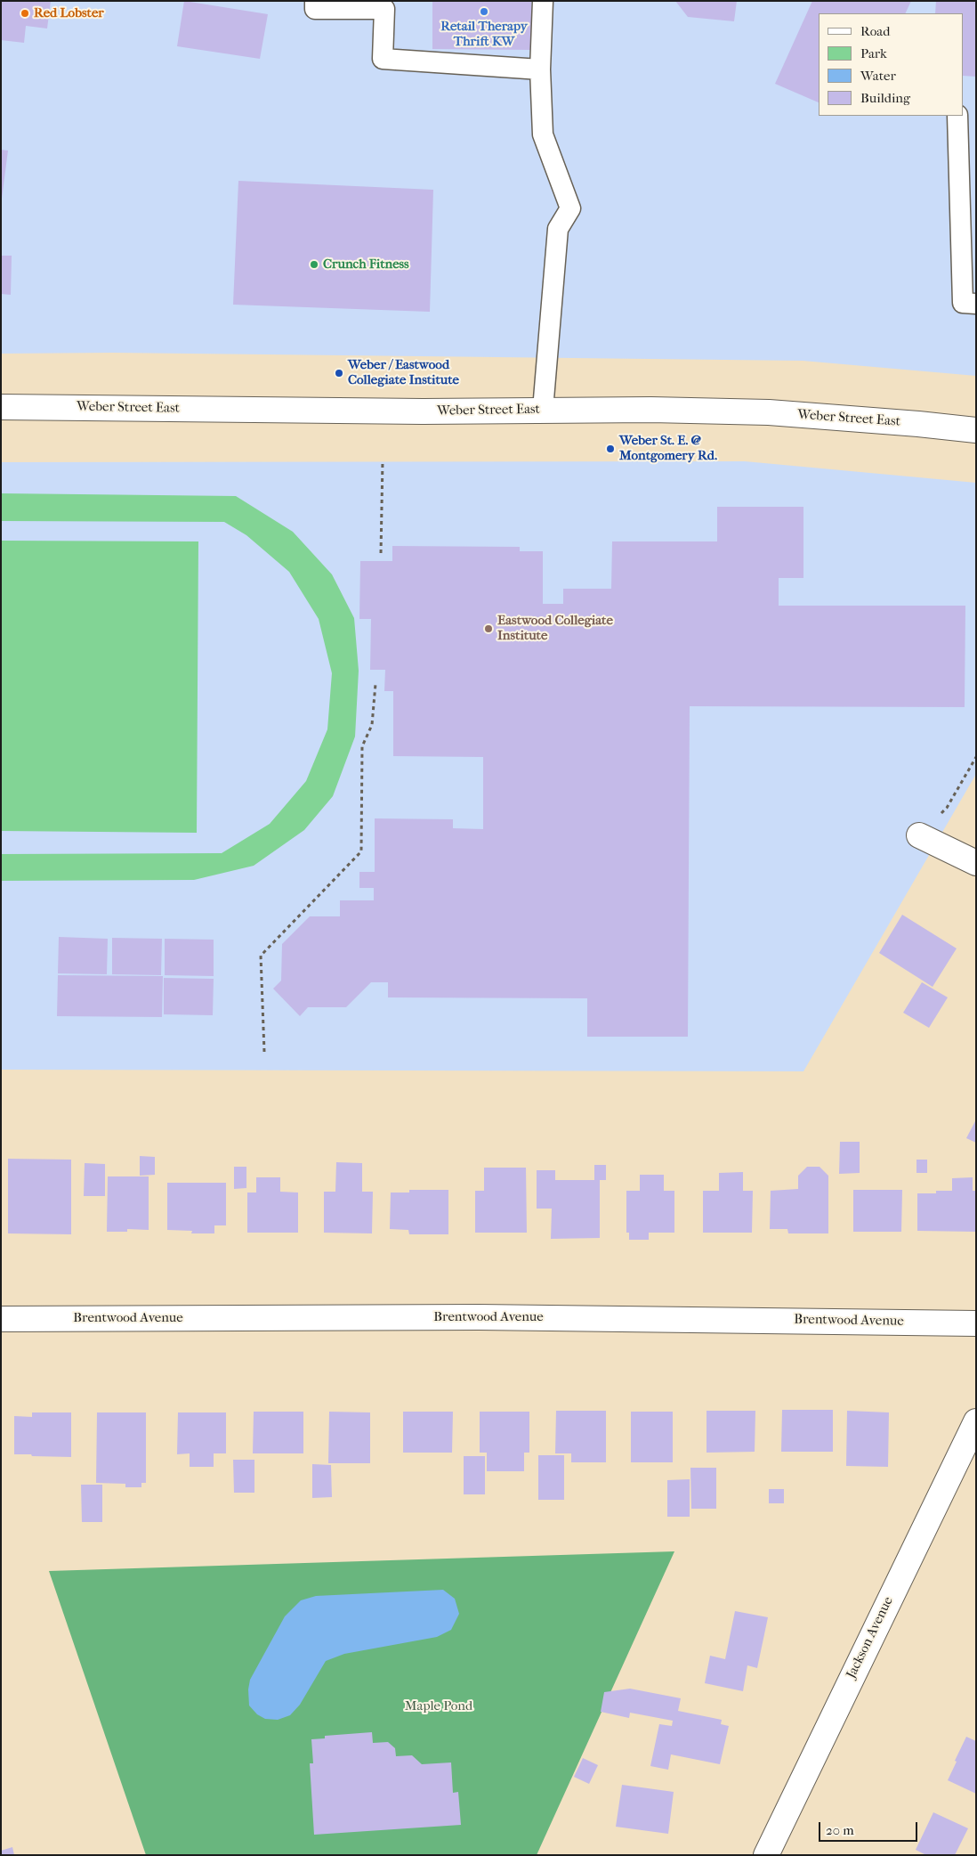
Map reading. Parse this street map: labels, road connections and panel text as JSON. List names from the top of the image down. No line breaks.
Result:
{"streets":{"street":["Weber Street East","Brentwood Avenue","Jackson Avenue"]},"parks":["Maple Pond"],"places":["Retail Therapy Thrift KW","Red Lobster","Crunch Fitness","Weber / Eastwood Collegiate Institute","Weber St. E. @ Montgomery Rd.","Eastwood Collegiate Institute"],"legend":["Road","Park","Water","Building"],"scale_bar":"20 m"}
